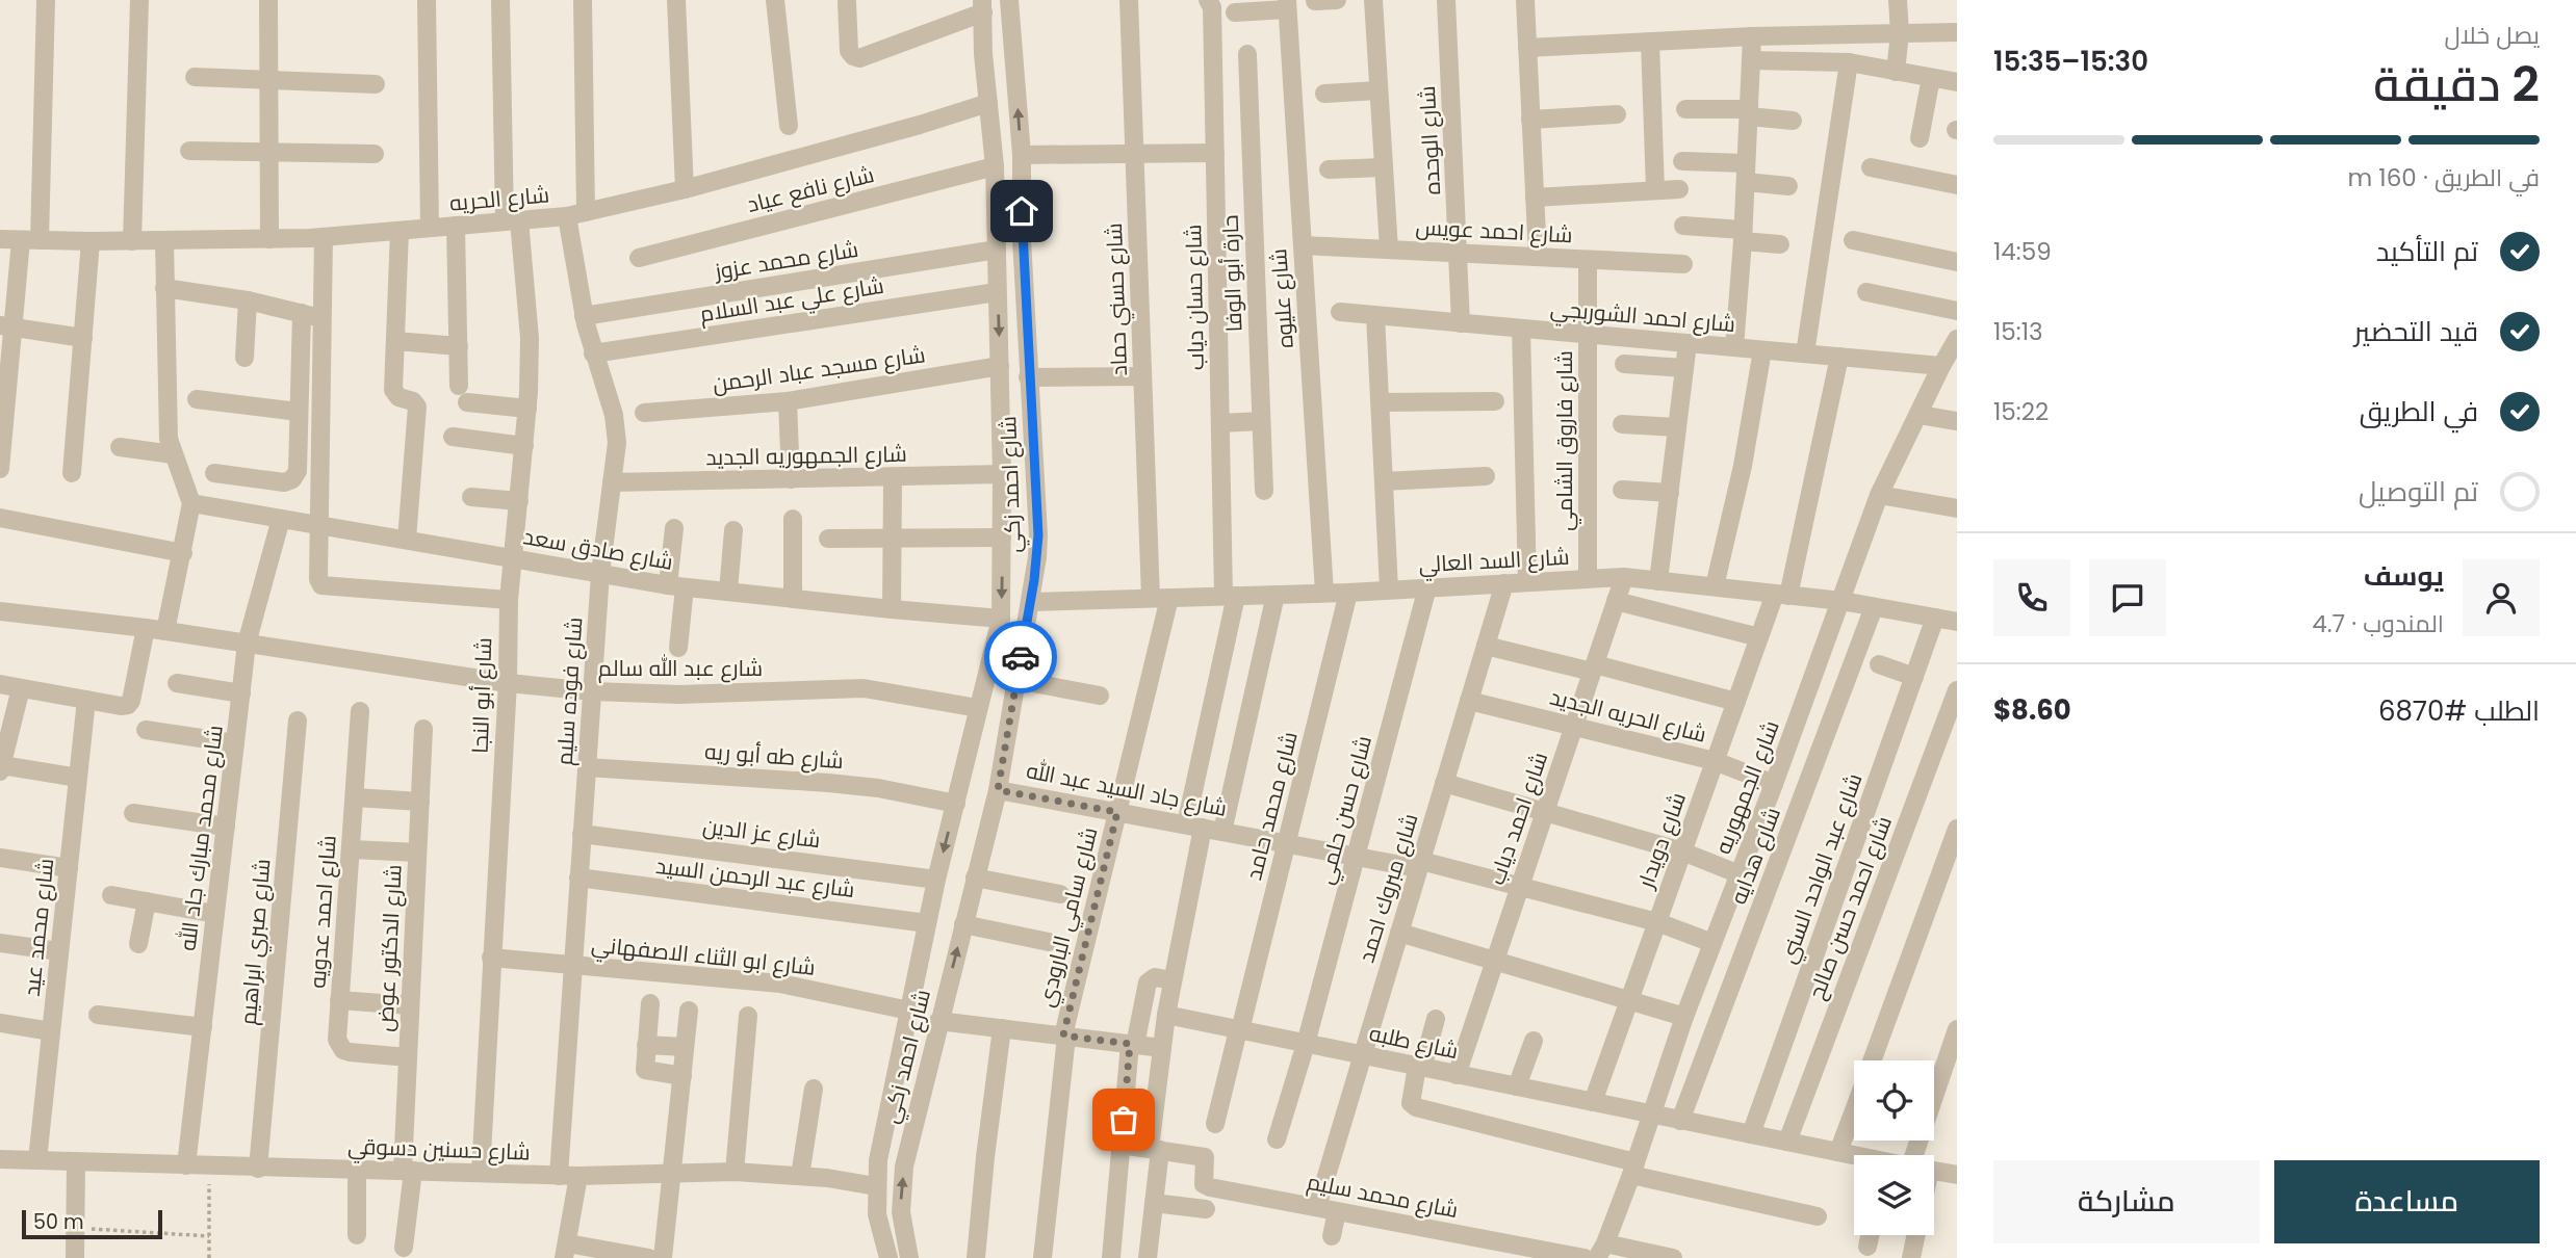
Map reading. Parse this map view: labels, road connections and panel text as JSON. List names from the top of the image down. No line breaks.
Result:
{"streets":{"street":["شارع الوحده","شارع نافع عياد","شارع الحريه","شارع احمد عويس","شارع محمد عزوز","حارة أبو الوفا","شارع حسان دياب","شارع عليوه","شارع علي عبد السلام","شارع حسني حماد","شارع احمد الشوربجي","شارع مسجد عباد الرحمن","شارع فاروق الشامي","شارع الجمهوريه الجديد","شارع احمد زكي","شارع صادق سعد","شارع السد العالي","شارع عبد الله سالم","شارع فوده سليم","شارع أبو النجا","شارع الحريه الجديد","شارع طه أبو ريه","شارع الجمهوريه","شارع جاد السيد عبد الله","شارع محمد حامد","شارع حسن حلمي","شارع احمد دياب","شارع عز الدين","شارع محمد مبارك جاد الله","شارع دويدار","شارع هدايه","شارع عبد الواحد السني","شارع عبد الرحمن السيد","شارع مبروك احمد","شارع احمد حسن صالح","شارع احمد عدويه","شارع سامي البارودي","شارع محمد عيد","شارع صبري ابراهيم","شارع الدكتور عوض","شارع ابو الثناء الاصفهاني","شارع طلبه","شارع حسنين دسوقي","شارع محمد سليم"]},"crossings":[["شارع الوحده","شارع احمد عويس"],["شارع الوحده","شارع احمد الشوربجي"],["شارع نافع عياد","شارع احمد زكي"],["شارع الحريه","شارع احمد زكي"],["شارع الحريه","شارع فوده سليم"],["شارع الحريه","شارع أبو النجا"],["شارع احمد عويس","شارع عليوه"],["شارع احمد عويس","شارع فاروق الشامي"],["شارع محمد عزوز","شارع احمد زكي"],["شارع محمد عزوز","شارع فوده سليم"],["شارع حسان دياب","شارع السد العالي"],["شارع حسان دياب","شارع جاد السيد عبد الله"],["شارع حسان دياب","شارع طلبه"],["شارع حسان دياب","شارع محمد سليم"],["شارع عليوه","شارع السد العالي"],["شارع علي عبد السلام","شارع احمد زكي"],["شارع علي عبد السلام","شارع فوده سليم"],["شارع حسني حماد","شارع السد العالي"],["شارع احمد الشوربجي","شارع فاروق الشامي"],["شارع احمد الشوربجي","شارع الجمهوريه"],["شارع احمد الشوربجي","شارع دويدار"],["شارع مسجد عباد الرحمن","شارع احمد زكي"],["شارع فاروق الشامي","شارع السد العالي"],["شارع الجمهوريه الجديد","شارع احمد زكي"],["شارع الجمهوريه الجديد","شارع فوده سليم"],["شارع احمد زكي","شارع صادق سعد"],["شارع احمد زكي","شارع السد العالي"],["شارع احمد زكي","شارع عبد الله سالم"],["شارع احمد زكي","شارع طه أبو ريه"],["شارع احمد زكي","شارع جاد السيد عبد الله"],["شارع احمد زكي","شارع عز الدين"],["شارع احمد زكي","شارع عبد الرحمن السيد"],["شارع احمد زكي","شارع ابو الثناء الاصفهاني"],["شارع احمد زكي","شارع حسنين دسوقي"],["شارع صادق سعد","شارع فوده سليم"],["شارع صادق سعد","شارع أبو النجا"],["شارع صادق سعد","شارع محمد مبارك جاد الله"],["شارع السد العالي","شارع الجمهوريه"],["شارع السد العالي","شارع محمد حامد"],["شارع السد العالي","شارع حسن حلمي"],["شارع السد العالي","شارع احمد دياب"],["شارع السد العالي","شارع دويدار"],["شارع السد العالي","شارع هدايه"],["شارع السد العالي","شارع عبد الواحد السني"],["شارع السد العالي","شارع مبروك احمد"],["شارع السد العالي","شارع سامي البارودي"],["شارع عبد الله سالم","شارع فوده سليم"],["شارع عبد الله سالم","شارع أبو النجا"],["شارع عبد الله سالم","شارع محمد مبارك جاد الله"],["شارع فوده سليم","شارع طه أبو ريه"],["شارع فوده سليم","شارع عز الدين"],["شارع فوده سليم","شارع عبد الرحمن السيد"],["شارع فوده سليم","شارع ابو الثناء الاصفهاني"],["شارع فوده سليم","شارع حسنين دسوقي"],["شارع أبو النجا","شارع ابو الثناء الاصفهاني"],["شارع أبو النجا","شارع حسنين دسوقي"],["شارع الحريه الجديد","شارع الجمهوريه"],["شارع الحريه الجديد","شارع احمد دياب"],["شارع الحريه الجديد","شارع دويدار"],["شارع الحريه الجديد","شارع مبروك احمد"],["شارع الجمهوريه","شارع جاد السيد عبد الله"],["شارع الجمهوريه","شارع طلبه"],["شارع جاد السيد عبد الله","شارع محمد حامد"],["شارع جاد السيد عبد الله","شارع حسن حلمي"],["شارع جاد السيد عبد الله","شارع احمد دياب"],["شارع جاد السيد عبد الله","شارع دويدار"],["شارع جاد السيد عبد الله","شارع مبروك احمد"],["شارع جاد السيد عبد الله","شارع سامي البارودي"],["شارع محمد حامد","شارع طلبه"],["شارع حسن حلمي","شارع طلبه"],["شارع احمد دياب","شارع طلبه"],["شارع محمد مبارك جاد الله","شارع حسنين دسوقي"],["شارع دويدار","شارع طلبه"],["شارع هدايه","شارع طلبه"],["شارع عبد الواحد السني","شارع طلبه"],["شارع مبروك احمد","شارع طلبه"],["شارع مبروك احمد","شارع محمد سليم"],["شارع احمد حسن صالح","شارع طلبه"],["شارع احمد عدويه","شارع الدكتور عوض"],["شارع محمد عيد","شارع حسنين دسوقي"],["شارع صبري ابراهيم","شارع حسنين دسوقي"],["شارع الدكتور عوض","شارع حسنين دسوقي"]],"scale_bar":"50 m","page":{"heading":["2 دقيقة","يصل خلال","15:30–15:35"],"panel":["يوسف","المندوب · 4.7","الطلب #6870","$8.60"],"bar":"في الطريق · 160 m","list":[["تم التأكيد","14:59"],["قيد التحضير","15:13"],["في الطريق","15:22"],"تم التوصيل"],"buttons":["مساعدة","مشاركة"],"scale":"50 m"}}
